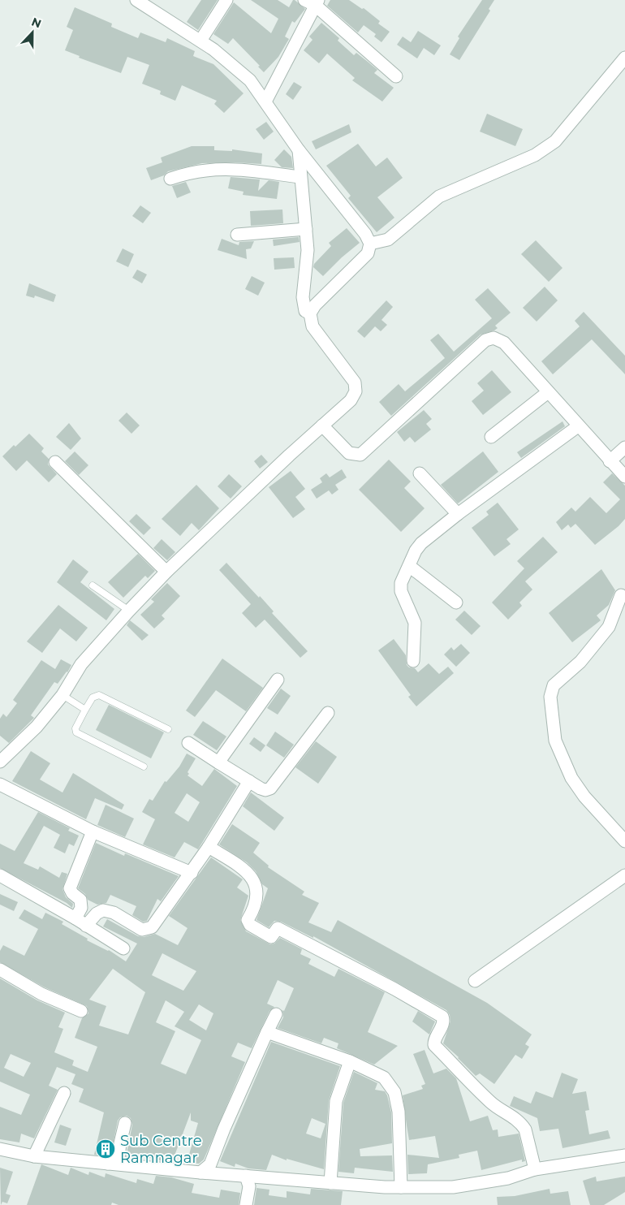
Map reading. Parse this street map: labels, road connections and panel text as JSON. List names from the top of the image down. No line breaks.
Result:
{"places":{"building":["Sub Centre Ramnagar"]},"north":"top"}
